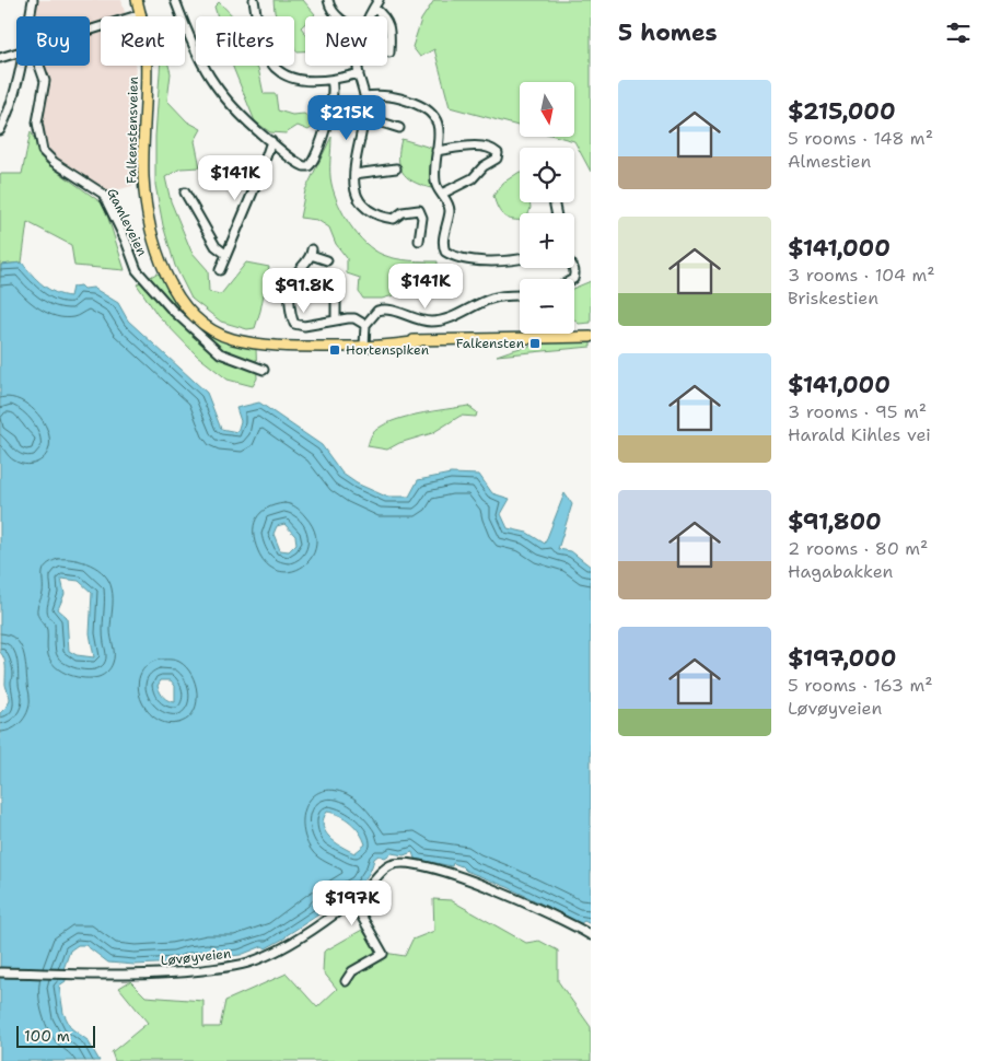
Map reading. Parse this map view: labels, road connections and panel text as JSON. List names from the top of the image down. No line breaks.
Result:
{"streets":{"main road":["Falkenstensveien"],"street":["Gamleveien","Løvøyveien"]},"places":{"transit":["Falkensten","Hortenspiken"]},"scale_bar":"100 m","north":"bottom","page":{"heading":"5 homes","chip":["Buy","Rent","Filters","New"],"list":[{"name":"$215,000","note":"5 rooms · 148 m² · Almestien"},{"name":"$141,000","note":"3 rooms · 104 m² · Briskestien"},{"name":"$141,000","note":"3 rooms · 95 m² · Harald Kihles vei"},{"name":"$91,800","note":"2 rooms · 80 m² · Hagabakken"},{"name":"$197,000","note":"5 rooms · 163 m² · Løvøyveien"}],"map_buttons":["+","−"],"price":["$215K","$141K","$141K","$91.8K","$197K"],"scale":"100 m"}}
